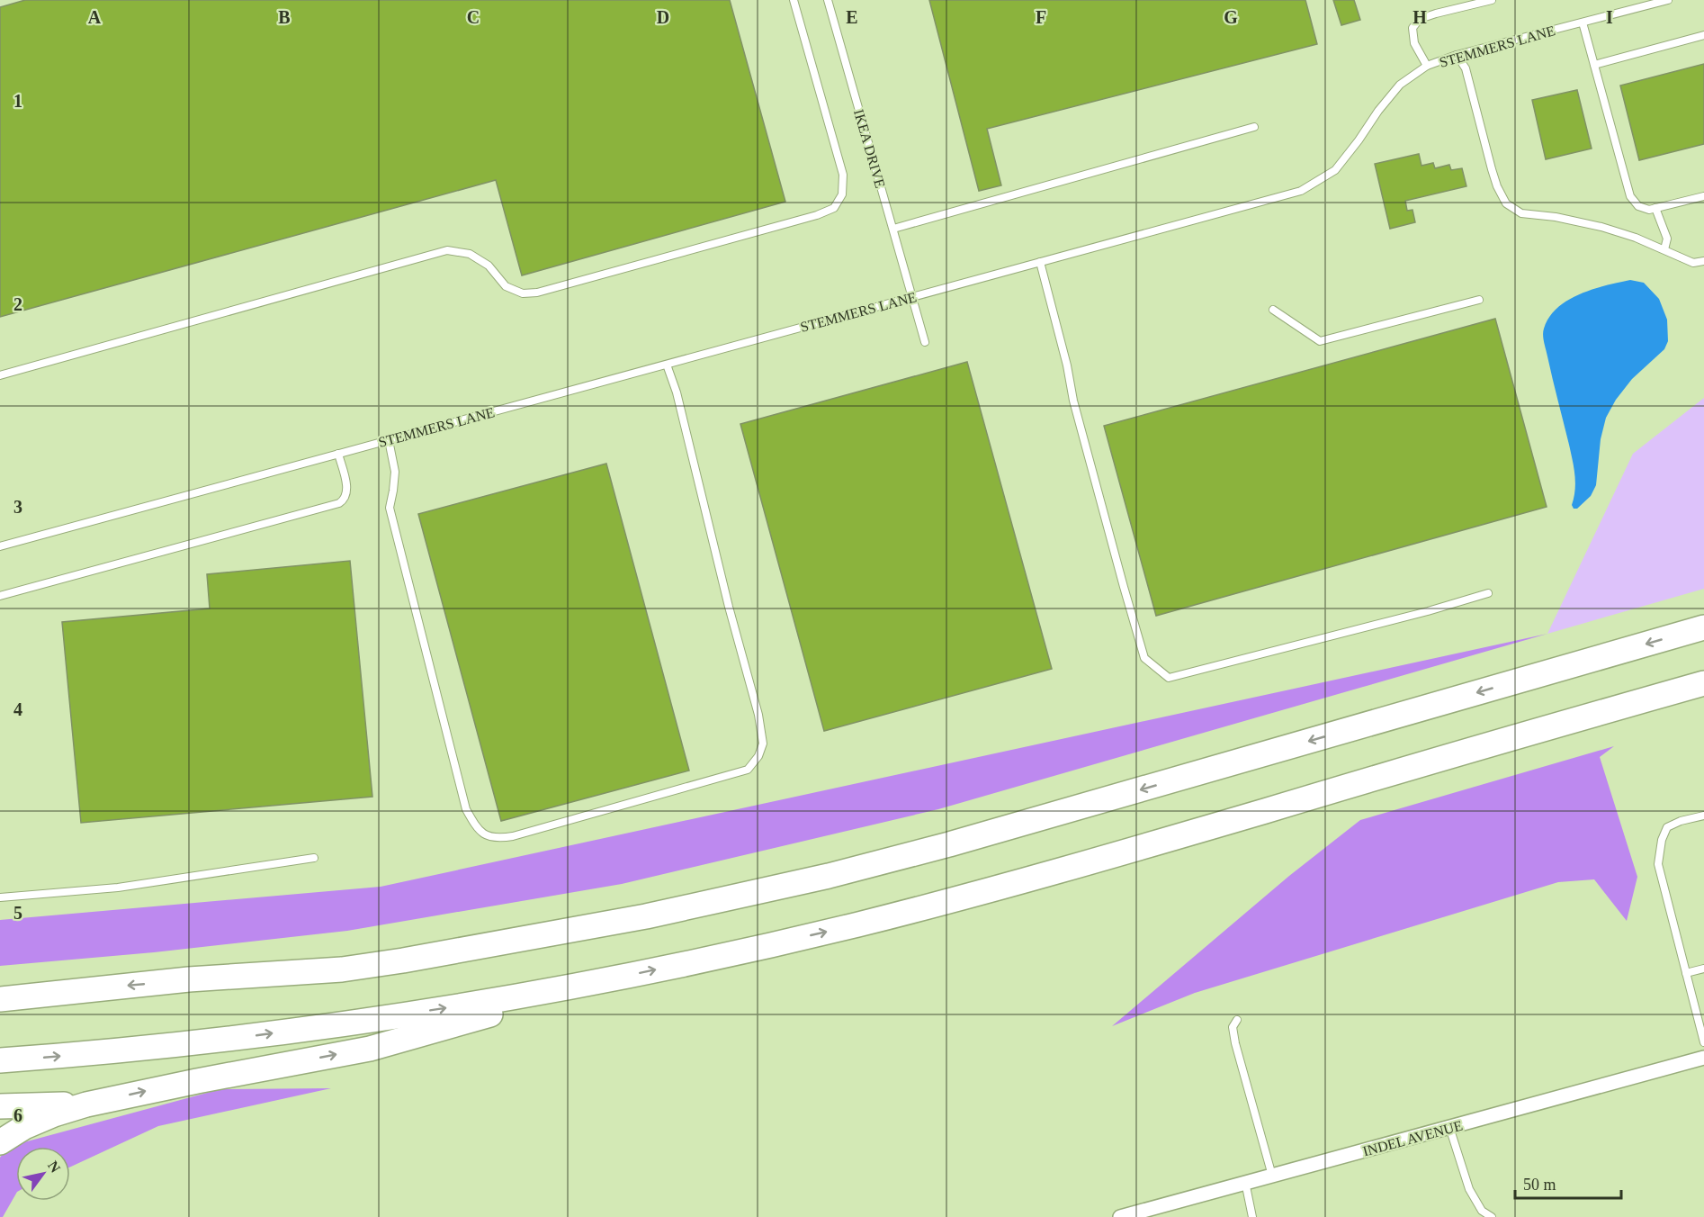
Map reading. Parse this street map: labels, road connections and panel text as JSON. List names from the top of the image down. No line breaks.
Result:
{"streets":{"street":["INDEL AVENUE"],"lane":["STEMMERS LANE","IKEA DRIVE"]},"crossings":[["STEMMERS LANE","IKEA DRIVE"]],"scale_bar":"50 m","north":"top right","grid":{"columns":["A","B","C","D","E","F","G","H","I"],"rows":["1","2","3","4","5","6"]}}
